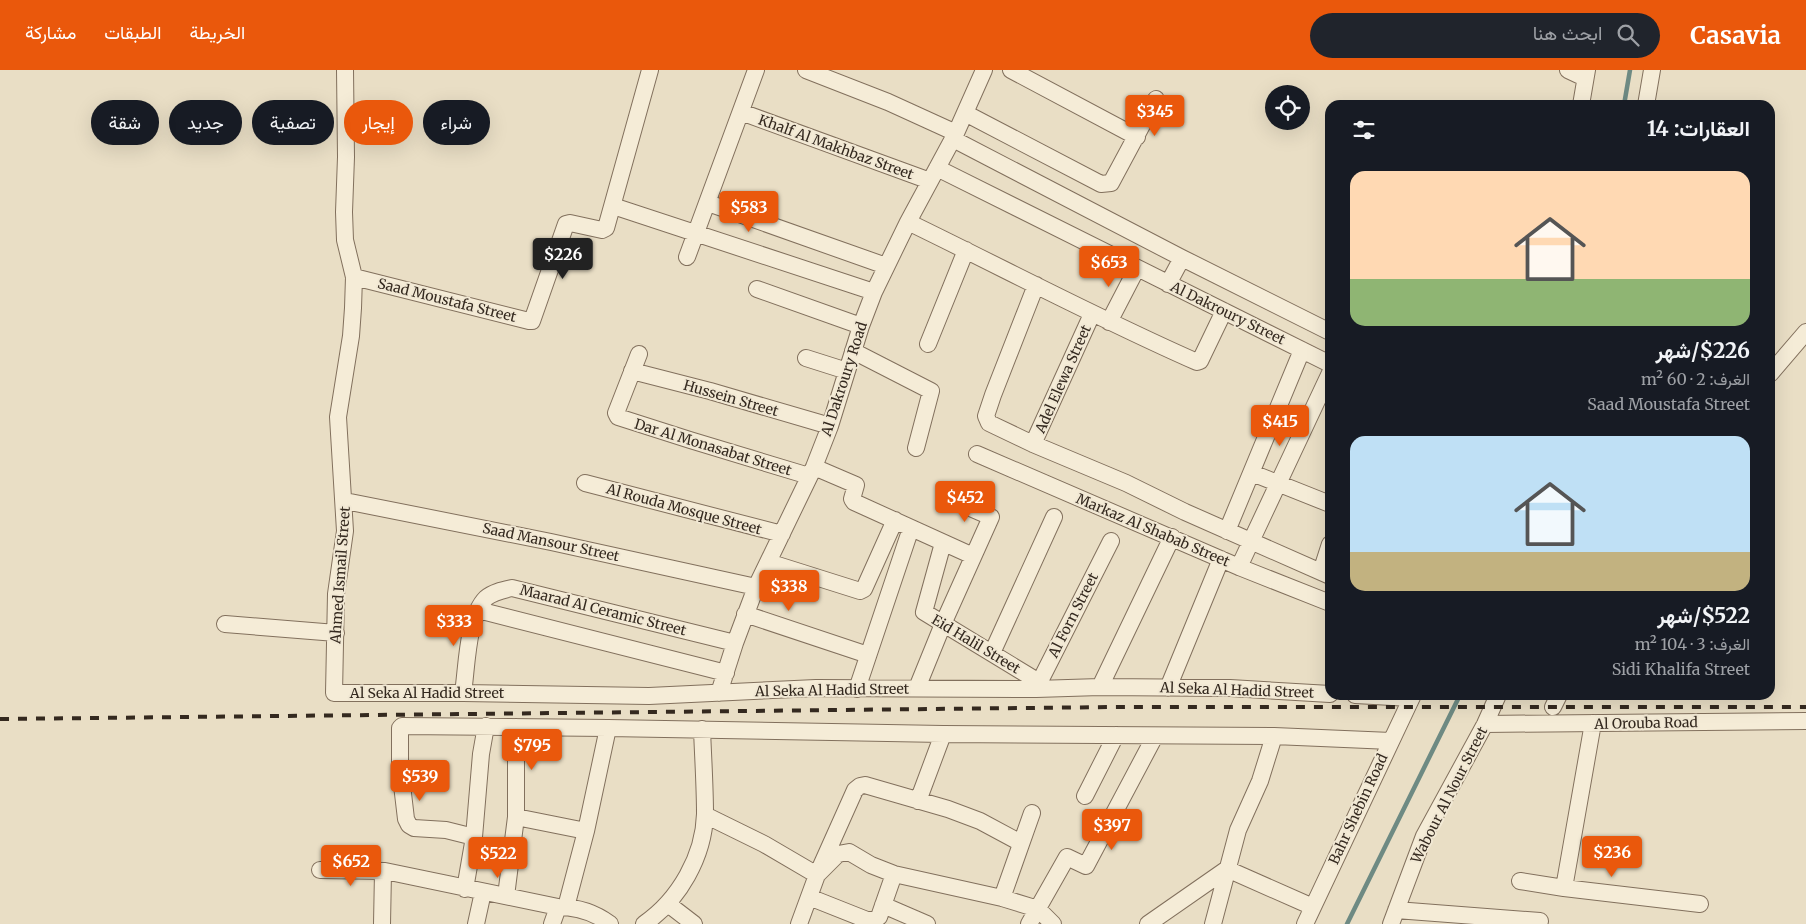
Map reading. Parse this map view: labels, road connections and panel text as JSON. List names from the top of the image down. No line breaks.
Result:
{"streets":{"street":["Khalf Al Makhbaz Street","Saad Moustafa Street","Al Dakroury Street","Al Dakroury Road","Adel Elewa Street","Hussein Street","Dar Al Monasabat Street","Al Rouda Mosque Street","Markaz Al Shabab Street","Saad Mansour Street","Ahmed Ismail Street","Maarad Al Ceramic Street","Al Forn Street","Eid Halil Street","Al Seka Al Hadid Street","Al Orouba Road","Wabour Al Nour Street","Bahr Shebin Road"]},"crossings":[["Khalf Al Makhbaz Street","Al Dakroury Street"],["Khalf Al Makhbaz Street","Al Dakroury Road"],["Saad Moustafa Street","Ahmed Ismail Street"],["Al Dakroury Street","Al Dakroury Road"],["Al Dakroury Road","Hussein Street"],["Al Dakroury Road","Dar Al Monasabat Street"],["Al Dakroury Road","Al Rouda Mosque Street"],["Al Dakroury Road","Saad Mansour Street"],["Al Dakroury Road","Maarad Al Ceramic Street"],["Al Dakroury Road","Al Seka Al Hadid Street"],["Hussein Street","Dar Al Monasabat Street"],["Saad Mansour Street","Ahmed Ismail Street"],["Ahmed Ismail Street","Al Seka Al Hadid Street"],["Al Forn Street","Eid Halil Street"],["Al Forn Street","Al Seka Al Hadid Street"],["Eid Halil Street","Al Seka Al Hadid Street"],["Al Orouba Road","Wabour Al Nour Street"]],"page":{"header":"Casavia","search":"ابحث هنا","nav":["الخريطة","الطبقات","مشاركة"],"price":["$345","$583","$226","$653","$415","$452","$338","$333","$795","$539","$397","$236","$522","$652"],"chip":["شراء","إيجار","تصفية","جديد","شقة"],"heading":"العقارات: 14","list":[{"name":"$226/شهر","note":"الغرف: 2 · 60 m² · Saad Moustafa Street"},{"name":"$522/شهر","note":"الغرف: 3 · 104 m² · Sidi Khalifa Street"}]}}
